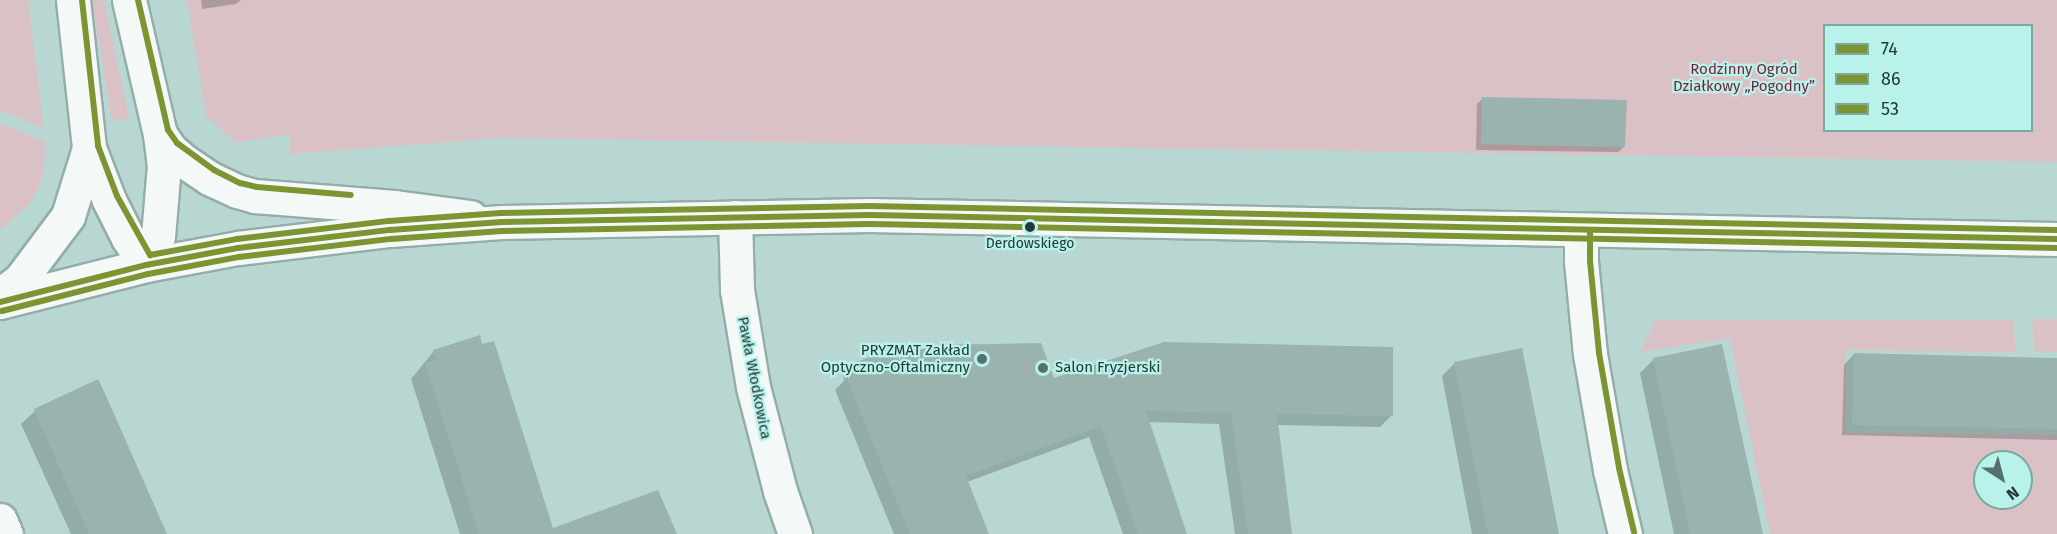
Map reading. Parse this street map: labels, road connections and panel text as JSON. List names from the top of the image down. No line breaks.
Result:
{"streets":{"street":["Pawła Włodkowica"]},"parks":["Rodzinny Ogród Działkowy „Pogodny”"],"places":["Derdowskiego","PRYZMAT Zakład Optyczno-Oftalmiczny","Salon Fryzjerski"],"lines":["transit line 53","transit line 74","transit line 86"],"legend":["74","86","53"],"north":"bottom right"}
